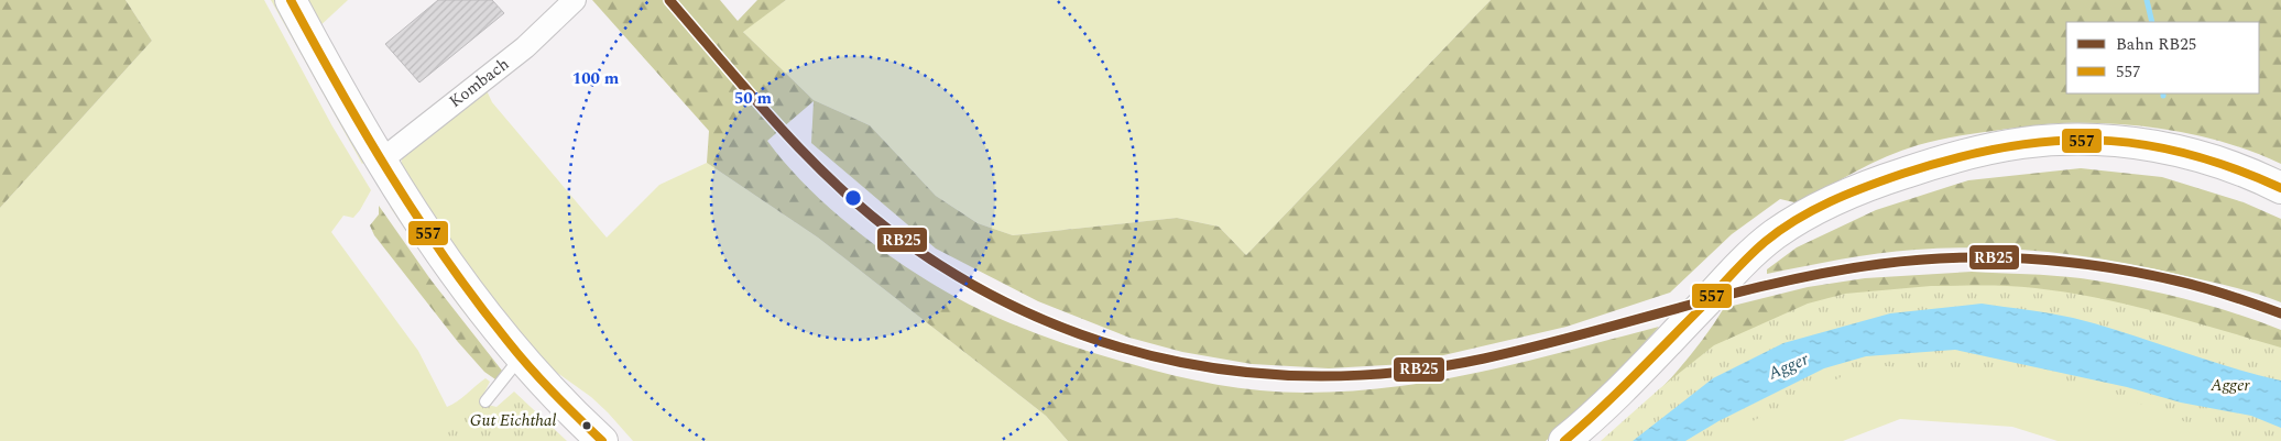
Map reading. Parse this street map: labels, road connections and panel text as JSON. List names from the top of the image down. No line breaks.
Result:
{"streets":{"street":["Kombach"]},"water":["Agger"],"parks":["Agger","Gut Eichthal"],"lines":["rail line RB25","transit line 557"],"legend":["Bahn RB25","557"],"rings":["100 m","50 m"]}
